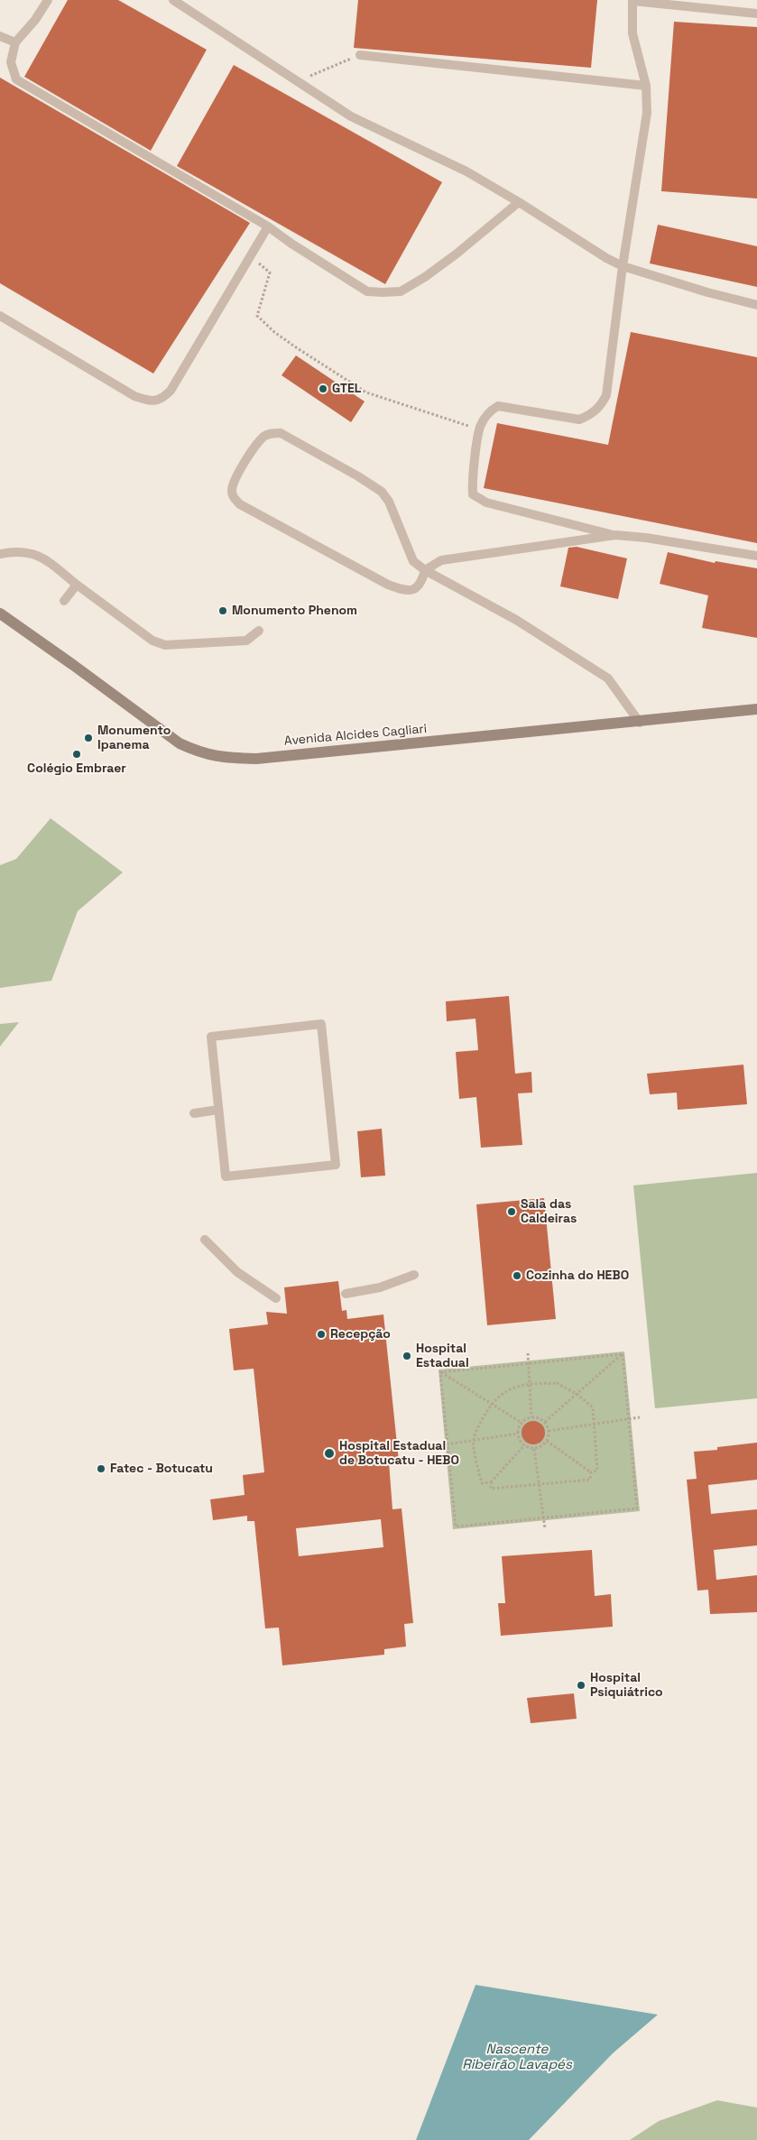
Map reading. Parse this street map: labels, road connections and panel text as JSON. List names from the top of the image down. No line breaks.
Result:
{"streets":{"main road":["Avenida Alcides Cagliari"]},"water":["Nascente Ribeirão Lavapés"],"places":["GTEL","Monumento Phenom","Monumento Ipanema","Colégio Embraer","Sala das Caldeiras","Cozinha do HEBO","Recepção","Hospital Estadual","Hospital Estadual de Botucatu - HEBO","Fatec - Botucatu","Hospital Psiquiátrico"]}
